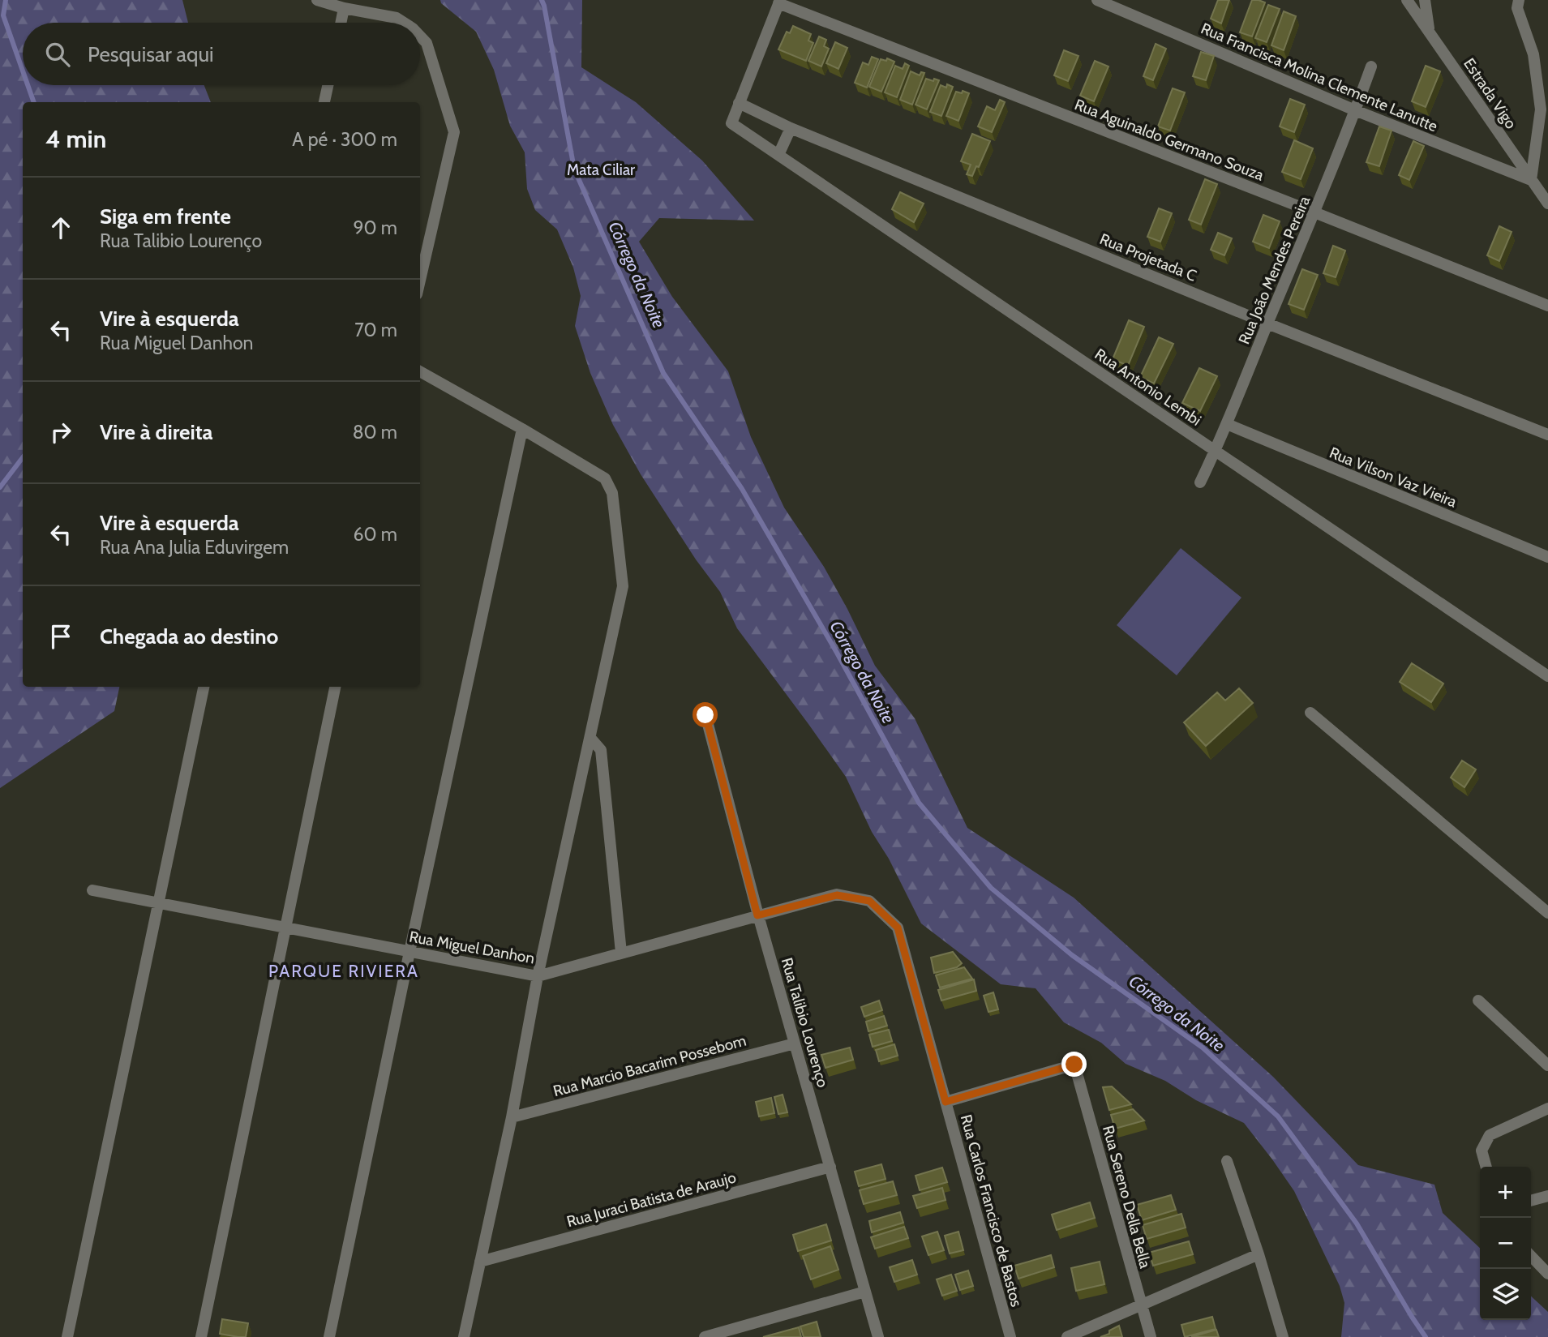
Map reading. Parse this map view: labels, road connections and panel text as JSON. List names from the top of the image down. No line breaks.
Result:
{"streets":{"street":["Rua Francisca Molina Clemente Lanutte","Estrada Vigo","Rua Aguinaldo Germano Souza","Rua Projetada C","Rua João Mendes Pereira","Rua Antonio Lembi","Rua Vilson Vaz Vieira","Rua Miguel Danhon","Rua Talibio Lourenço","Rua Marcio Bacarim Possebom","Rua Sereno Della Bella","Rua Juraci Batista de Araujo","Rua Carlos Francisco de Bastos"]},"crossings":[["Rua Francisca Molina Clemente Lanutte","Estrada Vigo"],["Rua Francisca Molina Clemente Lanutte","Rua João Mendes Pereira"],["Rua Aguinaldo Germano Souza","Rua João Mendes Pereira"],["Rua Projetada C","Rua João Mendes Pereira"],["Rua Projetada C","Rua Antonio Lembi"],["Rua João Mendes Pereira","Rua Antonio Lembi"],["Rua João Mendes Pereira","Rua Vilson Vaz Vieira"],["Rua Miguel Danhon","Rua Talibio Lourenço"],["Rua Miguel Danhon","Rua Carlos Francisco de Bastos"],["Rua Talibio Lourenço","Rua Marcio Bacarim Possebom"],["Rua Talibio Lourenço","Rua Juraci Batista de Araujo"],["Rua Sereno Della Bella","Rua Carlos Francisco de Bastos"]],"districts":["PARQUE RIVIERA"],"water":["Córrego da Noite"],"parks":["Mata Ciliar"],"page":{"search":"Pesquisar aqui","heading":["4 min","A pé · 300 m"],"list":[["Siga em frente","Rua Talibio Lourenço","90 m"],["Vire à esquerda","Rua Miguel Danhon","70 m"],["Vire à direita","80 m"],["Vire à esquerda","Rua Ana Julia Eduvirgem","60 m"],"Chegada ao destino"],"map_buttons":["+","−"]}}
